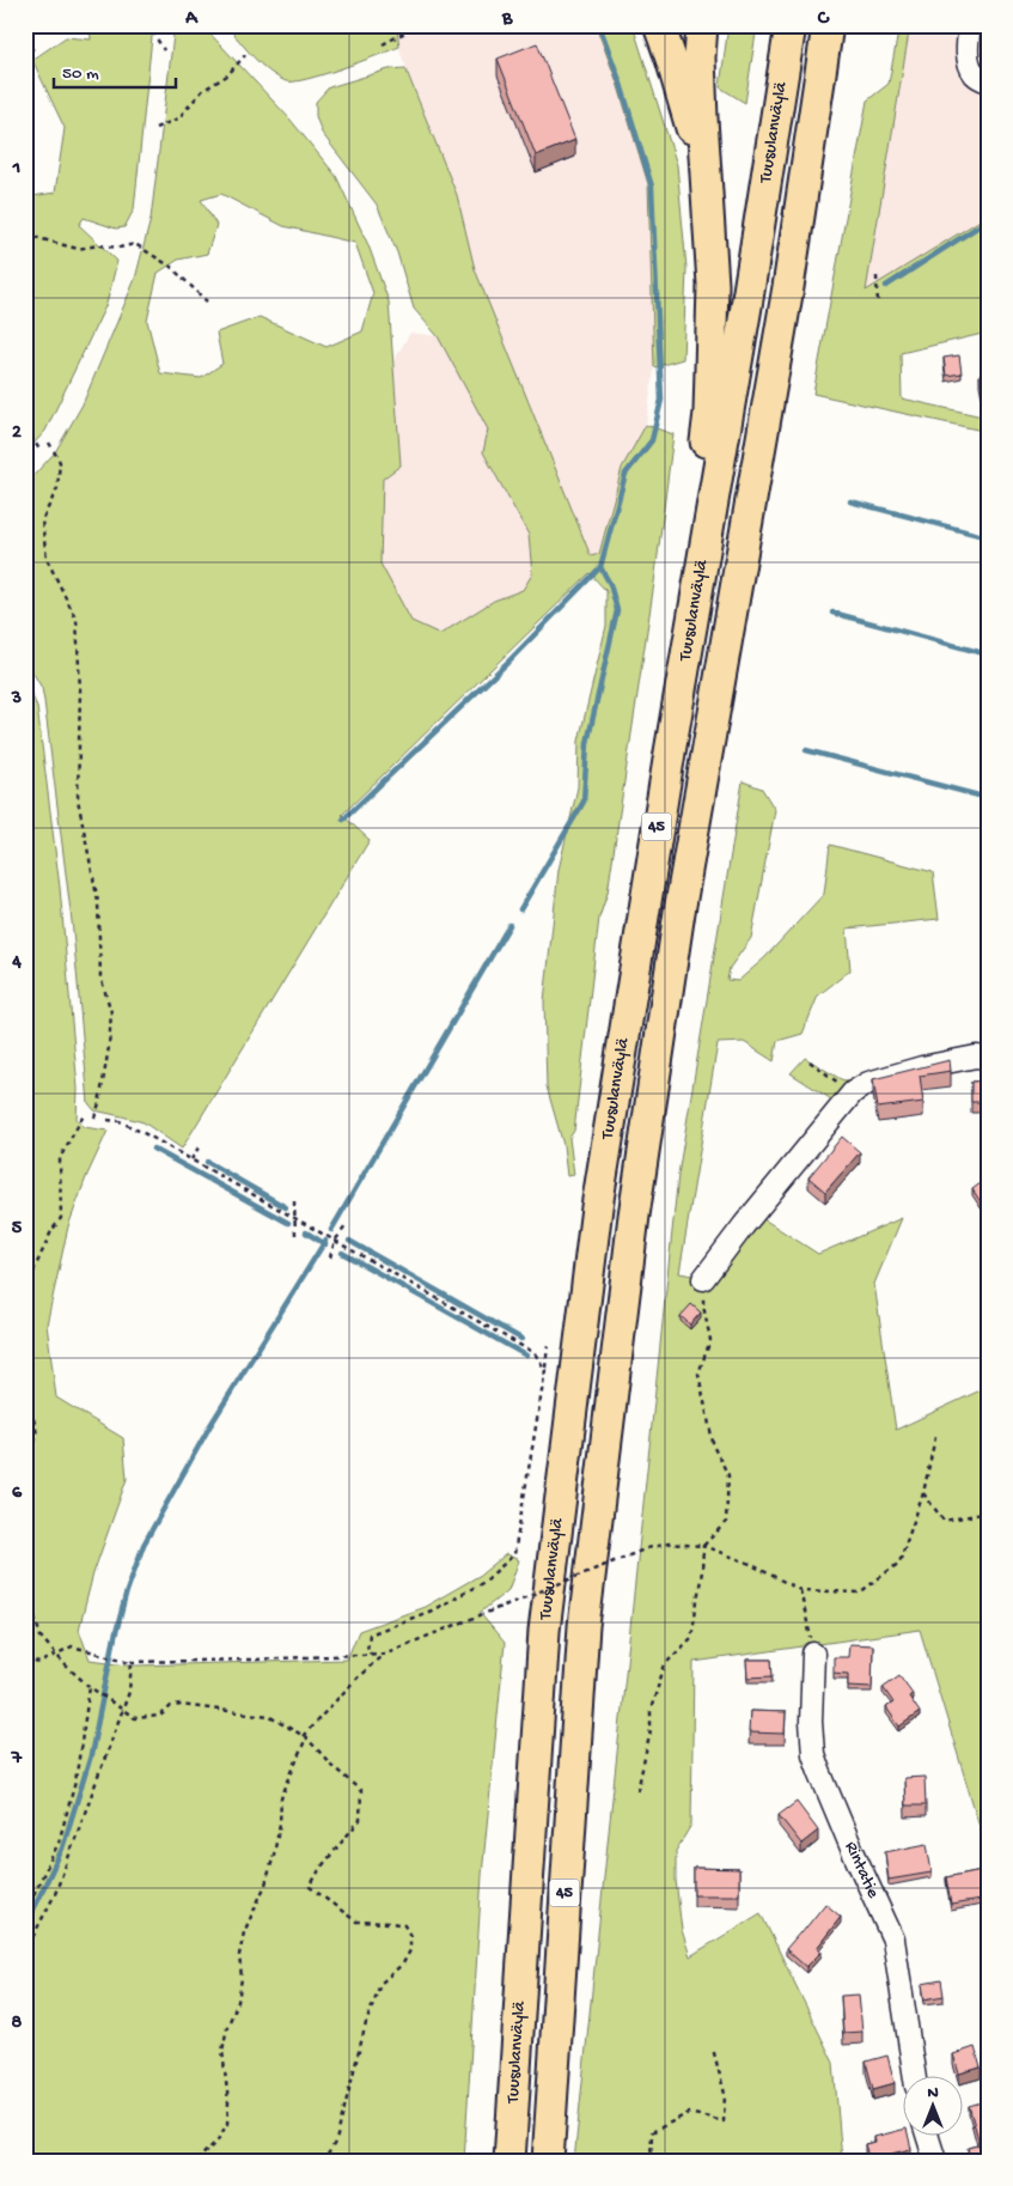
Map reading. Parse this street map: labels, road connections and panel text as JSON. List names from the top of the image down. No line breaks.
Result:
{"streets":{"highway":["Tuusulanväylä","45"],"street":["Rintatie"]},"scale_bar":"50 m","north":"top","grid":{"columns":["A","B","C"],"rows":["1","2","3","4","5","6","7","8"]}}
